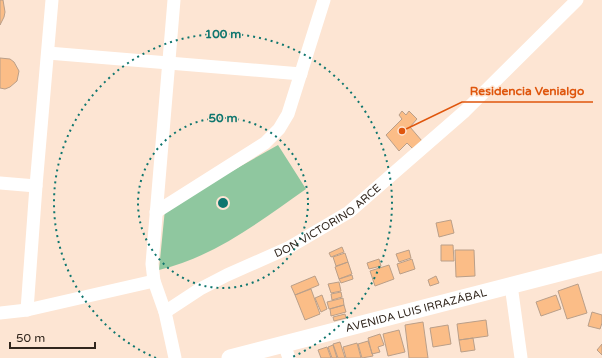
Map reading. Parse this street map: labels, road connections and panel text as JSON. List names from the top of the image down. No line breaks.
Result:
{"streets":{"main road":["AVENIDA LUIS IRRAZÁBAL"],"street":["DON VICTORINO ARCE"]},"places":["Residencia Venialgo"],"scale_bar":"50 m","rings":["100 m","50 m"]}
